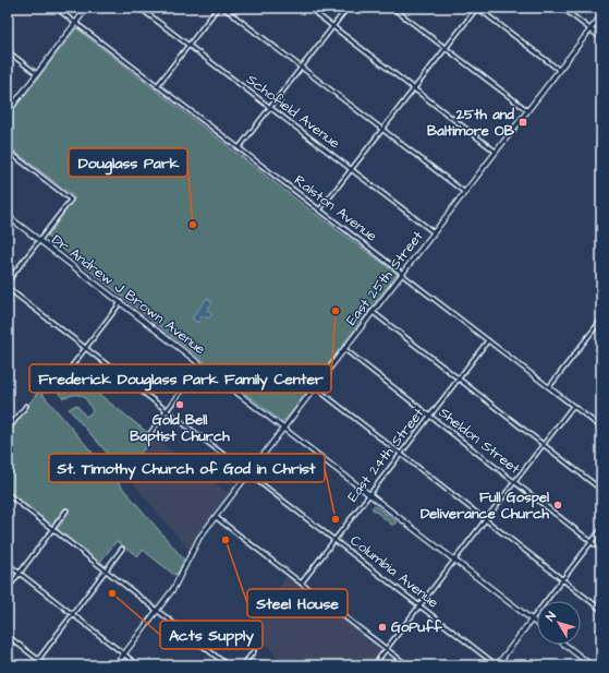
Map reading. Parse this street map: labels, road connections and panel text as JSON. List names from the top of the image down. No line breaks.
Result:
{"streets":{"main road":["East 25th Street","Dr Andrew J Brown Avenue"],"street":["Schofield Avenue","Ralston Avenue","Sheldon Street","East 24th Street","Columbia Avenue"]},"crossings":[["Schofield Avenue","East 25th Street"],["Ralston Avenue","East 25th Street"],["Ralston Avenue","East 24th Street"],["East 25th Street","Dr Andrew J Brown Avenue"],["East 25th Street","Sheldon Street"],["East 25th Street","Columbia Avenue"],["Dr Andrew J Brown Avenue","East 24th Street"],["Sheldon Street","East 24th Street"],["East 24th Street","Columbia Avenue"]],"places":{"transit":["25th and Baltimore OB"],"other":["Douglass Park","Frederick Douglass Park Family Center","Gold Bell Baptist Church","Full Gospel Deliverance Church","St. Timothy Church of God in Christ","Steel House","Acts Supply","GoPuff"]},"north":"top left"}
